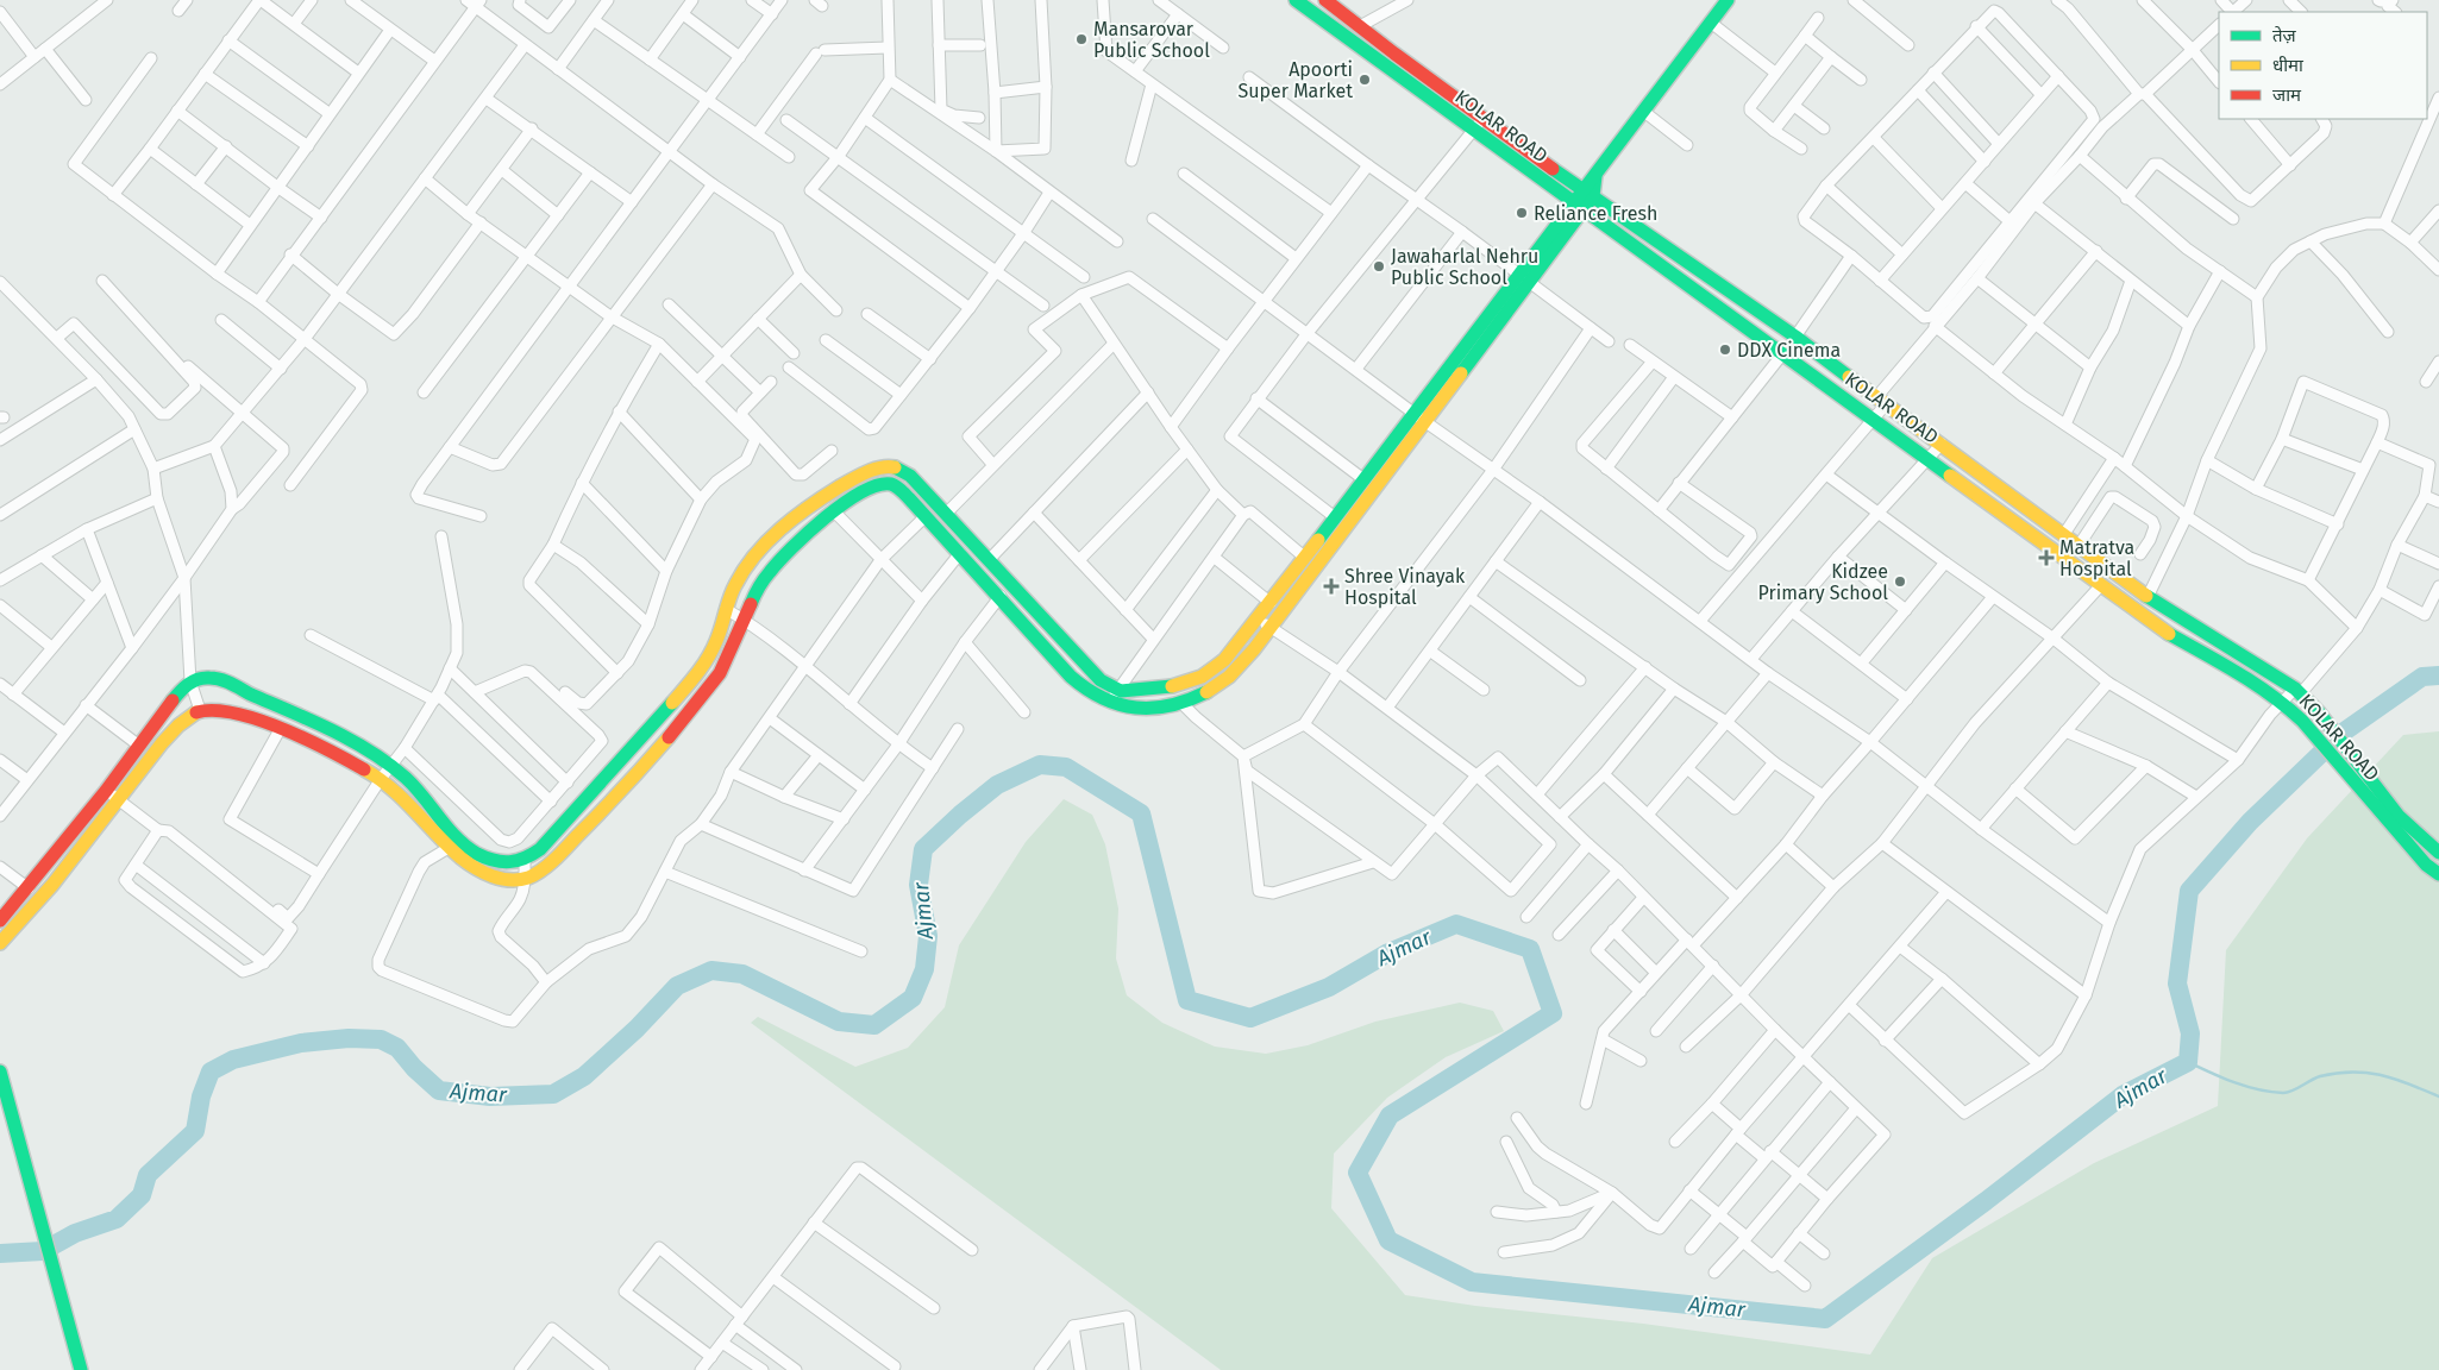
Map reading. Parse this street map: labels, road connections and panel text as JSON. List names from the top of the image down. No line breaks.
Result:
{"streets":{"street":["KOLAR ROAD"]},"water":["Ajmar"],"places":{"other":["Mansarovar Public School","Apoorti Super Market","Reliance Fresh","Jawaharlal Nehru Public School","DDX Cinema","Kidzee Primary School"],"health":["Matratva Hospital","Shree Vinayak Hospital"]},"legend":["तेज़","धीमा","जाम"]}
